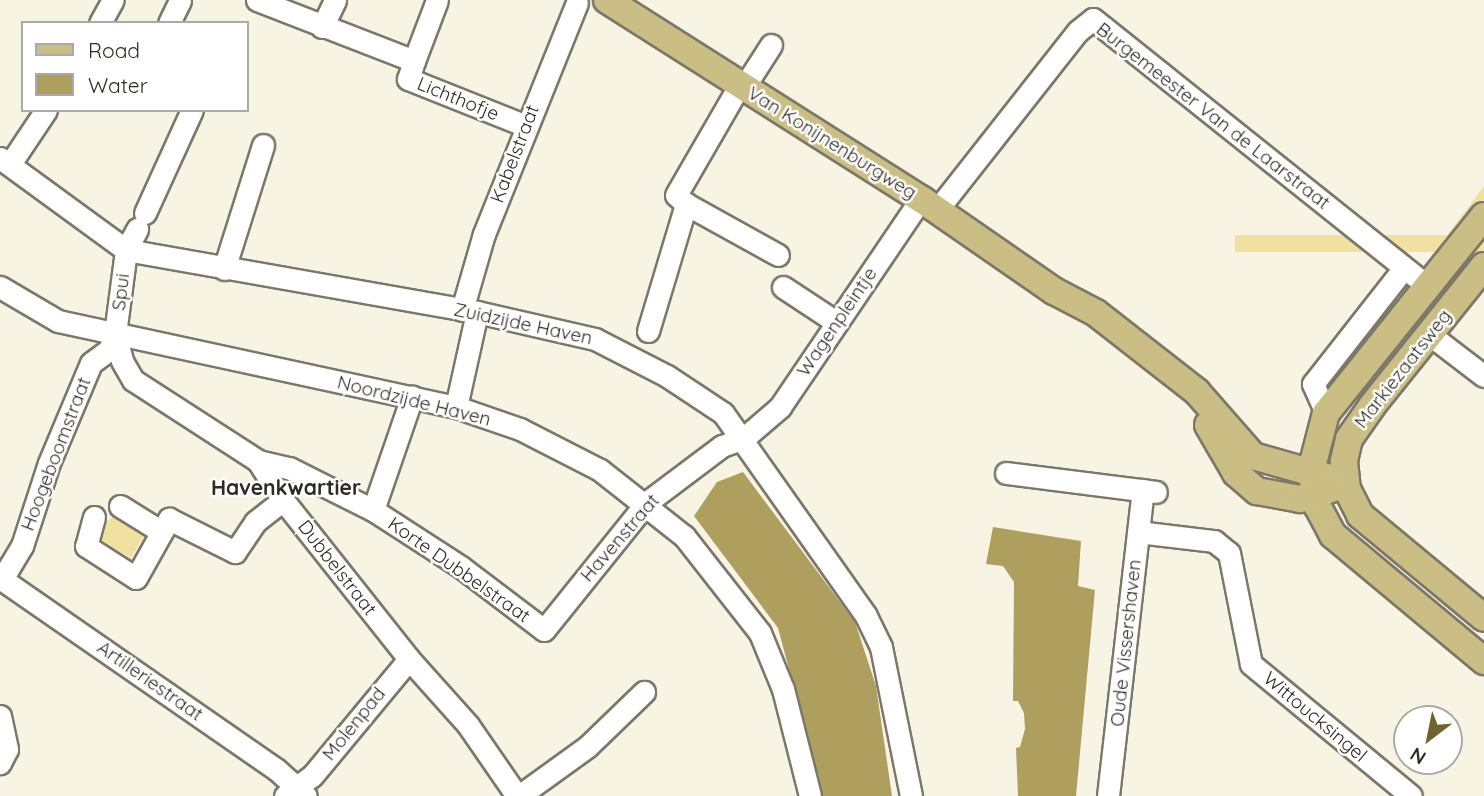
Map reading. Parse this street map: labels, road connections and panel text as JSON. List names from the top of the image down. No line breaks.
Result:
{"streets":{"main road":["Van Konijnenburgweg","Markiezaatsweg"],"street":["Lichthofje","Burgemeester Van de Laarstraat","Kabelstraat","Spui","Wagenpleintje","Zuidzijde Haven","Noordzijde Haven","Hoogeboomstraat","Havenstraat","Dubbelstraat","Korte Dubbelstraat","Oude Vissershaven","Artilleriestraat","Wittoucksingel","Molenpad"]},"crossings":[["Lichthofje","Kabelstraat"],["Burgemeester Van de Laarstraat","Van Konijnenburgweg"],["Burgemeester Van de Laarstraat","Wagenpleintje"],["Burgemeester Van de Laarstraat","Markiezaatsweg"],["Van Konijnenburgweg","Wagenpleintje"],["Van Konijnenburgweg","Markiezaatsweg"],["Kabelstraat","Zuidzijde Haven"],["Kabelstraat","Noordzijde Haven"],["Spui","Zuidzijde Haven"],["Spui","Noordzijde Haven"],["Spui","Hoogeboomstraat"],["Spui","Dubbelstraat"],["Wagenpleintje","Zuidzijde Haven"],["Wagenpleintje","Havenstraat"],["Zuidzijde Haven","Havenstraat"],["Noordzijde Haven","Hoogeboomstraat"],["Noordzijde Haven","Havenstraat"],["Noordzijde Haven","Dubbelstraat"],["Hoogeboomstraat","Dubbelstraat"],["Hoogeboomstraat","Artilleriestraat"],["Havenstraat","Korte Dubbelstraat"],["Dubbelstraat","Korte Dubbelstraat"],["Dubbelstraat","Molenpad"],["Oude Vissershaven","Wittoucksingel"],["Artilleriestraat","Molenpad"]],"districts":["Havenkwartier"],"legend":["Road","Water"],"north":"bottom left"}
